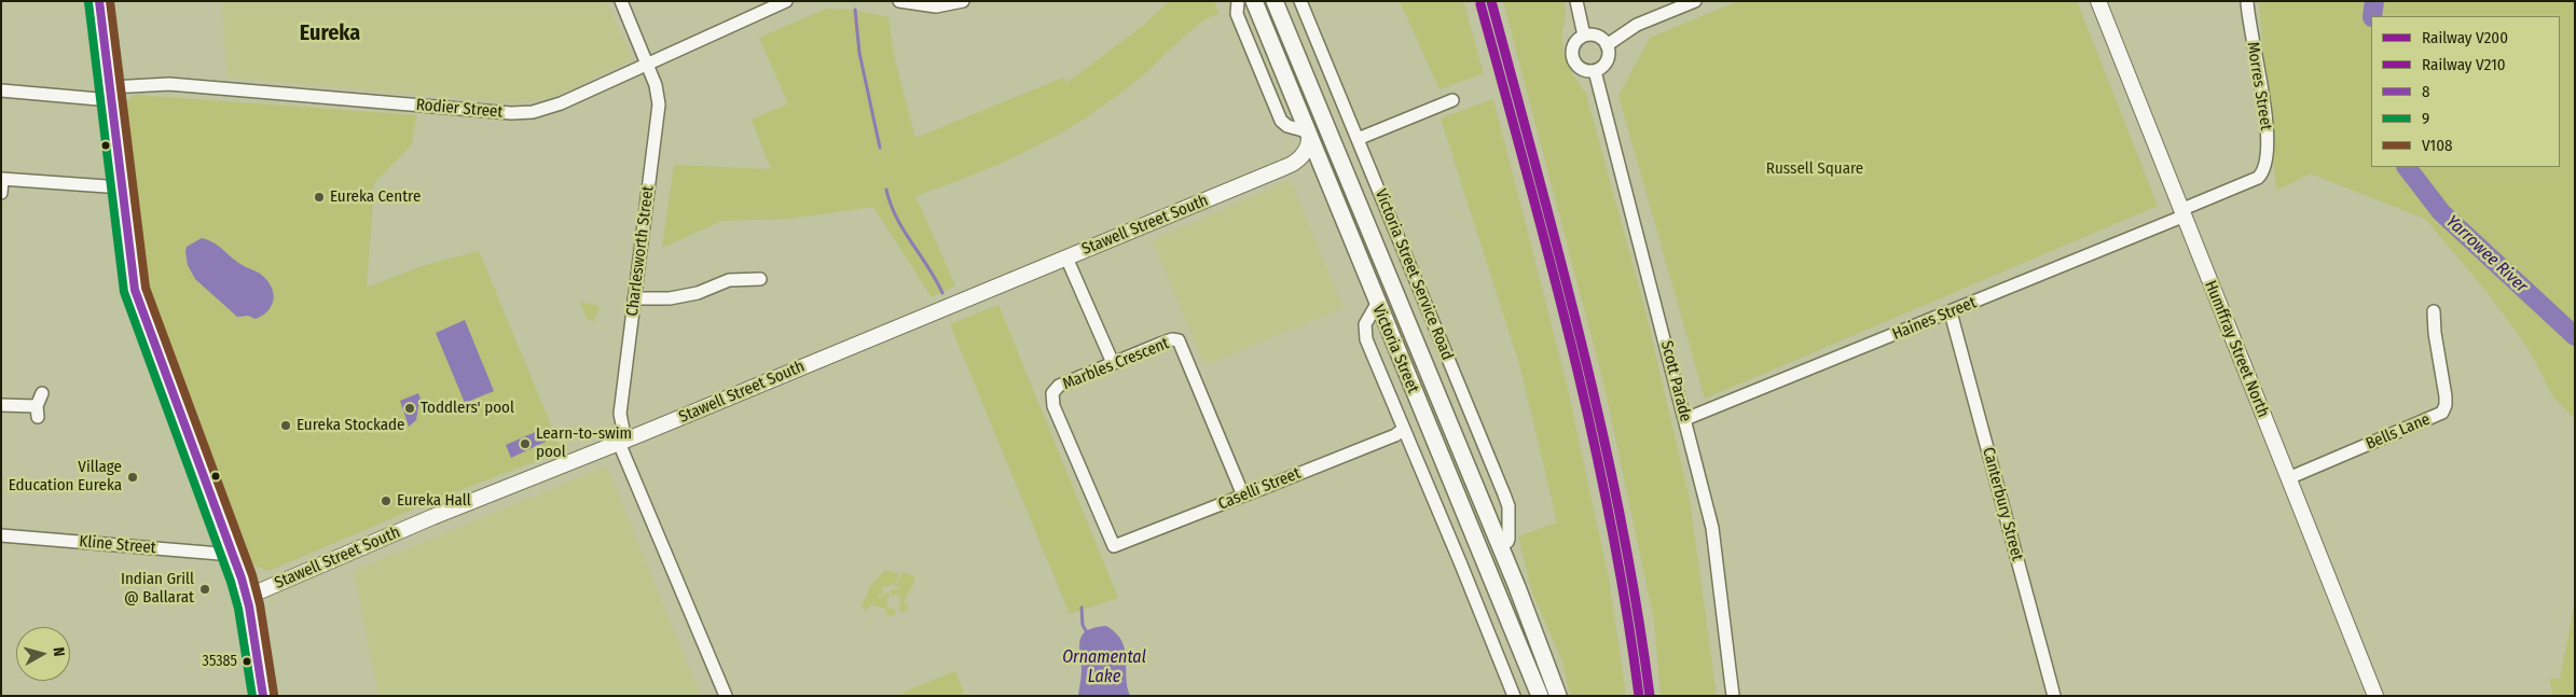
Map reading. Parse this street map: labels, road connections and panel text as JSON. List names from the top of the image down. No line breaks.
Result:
{"streets":{"main road":["Victoria Street"],"street":["Morres Street","Rodier Street","Stawell Street South","Charlesworth Street","Victoria Street Service Road","Haines Street","Humffray Street North","Marbles Crescent","Scott Parade","Bells Lane","Caselli Street","Canterbury Street","Kline Street"]},"crossings":[["Morres Street","Haines Street"],["Rodier Street","Charlesworth Street"],["Stawell Street South","Charlesworth Street"],["Stawell Street South","Victoria Street"],["Victoria Street Service Road","Victoria Street"],["Haines Street","Humffray Street North"],["Haines Street","Scott Parade"],["Haines Street","Canterbury Street"],["Humffray Street North","Bells Lane"],["Marbles Crescent","Caselli Street"]],"districts":["Eureka"],"water":["Yarrowee River","Ornamental Lake"],"parks":["Russell Square"],"places":["Eureka Centre","Toddlers' pool","Eureka Stockade","Learn-to-swim pool","Village Education Eureka","Eureka Hall","Indian Grill @ Ballarat","35385"],"lines":["rail line V200","transit line 8","transit line V108","transit line 9","rail line V210"],"legend":["Railway V200","Railway V210","8","9","V108"],"north":"right"}
